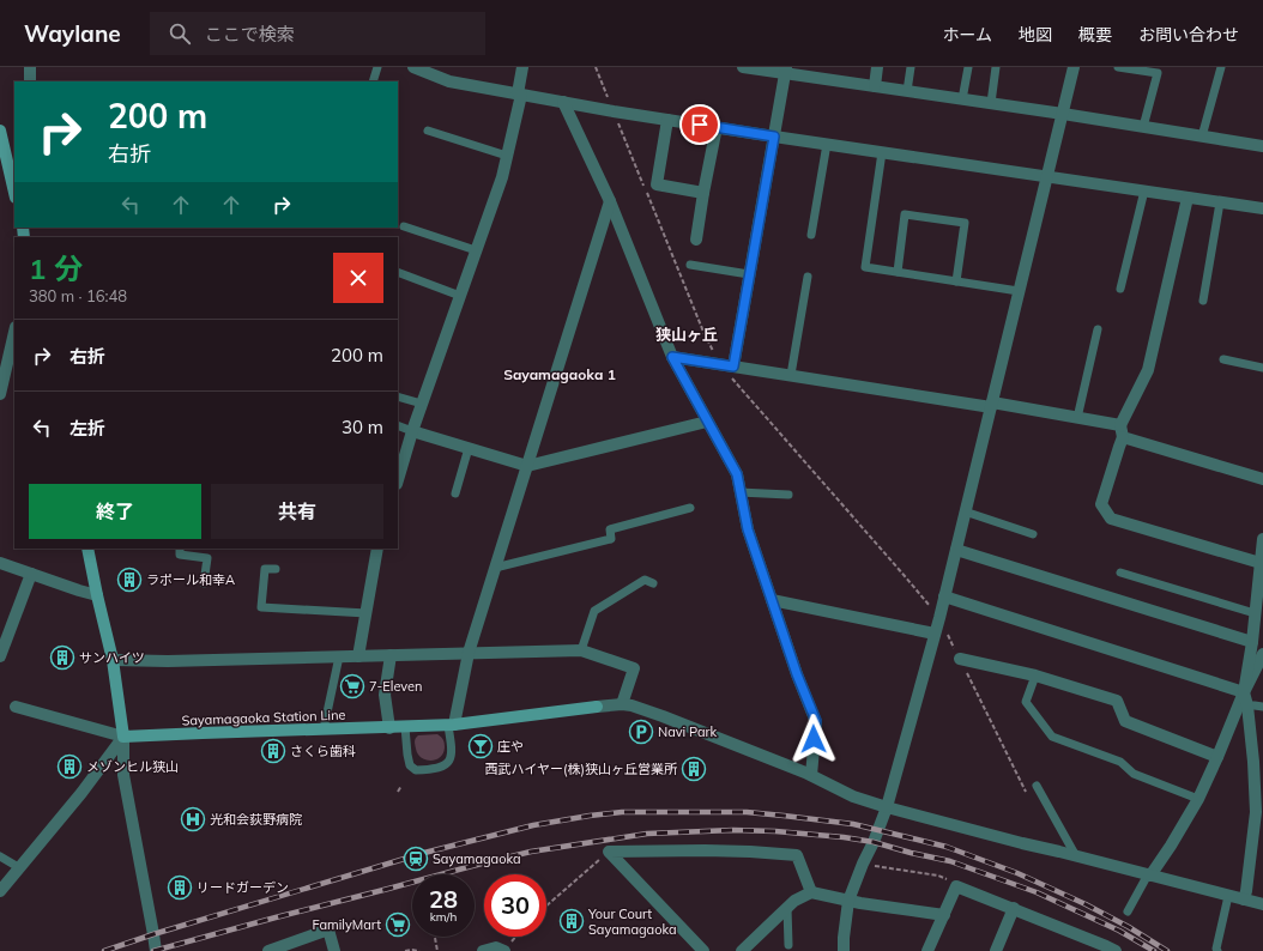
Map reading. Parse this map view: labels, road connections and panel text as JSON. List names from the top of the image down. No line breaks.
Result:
{"streets":{"main road":["Sayamagaoka Station Line"]},"districts":["狭山ヶ丘","Sayamagaoka 1"],"places":{"building":["ラポール和幸A","サンハイツ","さくら歯科","メゾンヒル狭山","西武ハイヤー(株)狭山ヶ丘営業所","リードガーデン","Your Court Sayamagaoka"],"supermarket":["7-Eleven","FamilyMart"],"parking":["Navi Park"],"bar":["庄や"],"hospital":["光和会荻野病院"],"station":["Sayamagaoka"]},"page":{"header":"Waylane","search":"ここで検索","nav":["ホーム","地図","概要","お問い合わせ"],"turn":["200 m","右折"],"heading":["1 分","380 m · 16:48"],"list":[{"name":"右折","value":"200 m"},{"name":"左折","value":"30 m"}],"buttons":["終了","共有"],"speed":"28 km/h","limit":"30"}}
